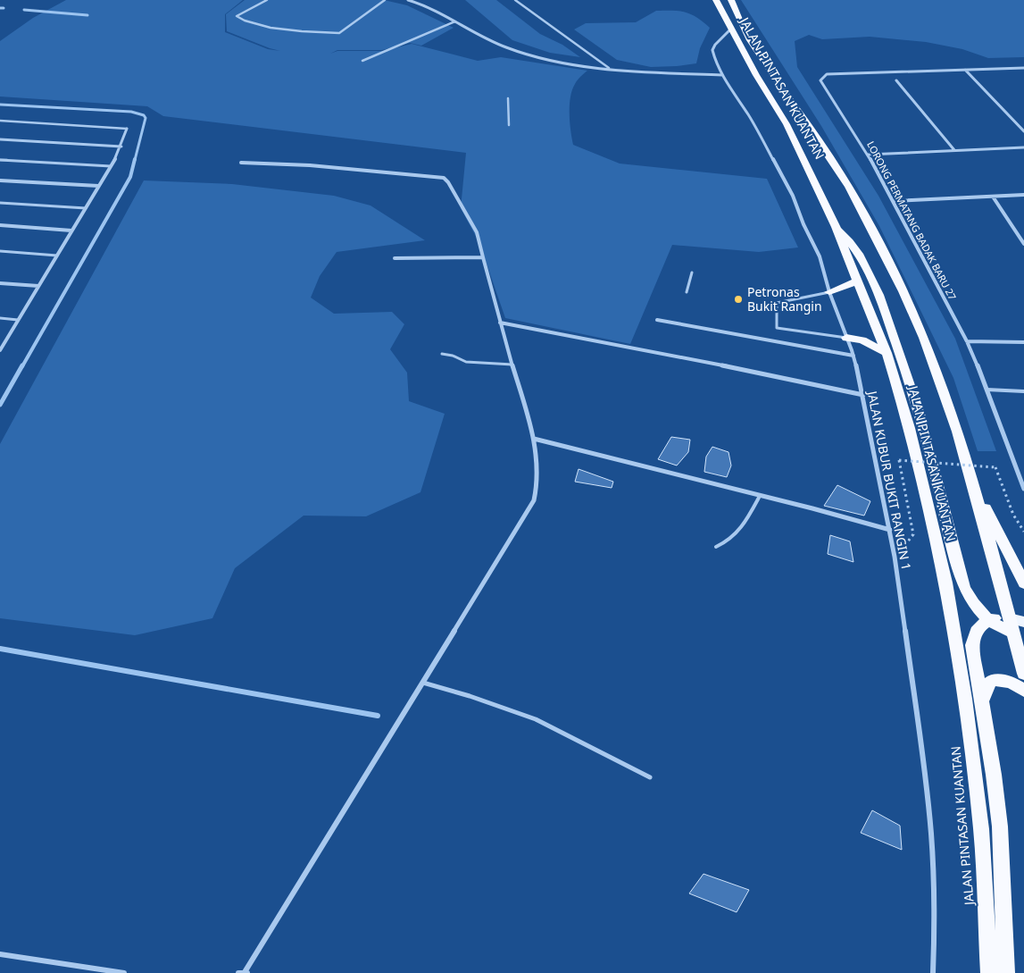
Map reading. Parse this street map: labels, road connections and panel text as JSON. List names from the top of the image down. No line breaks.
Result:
{"streets":{"highway":["JALAN PINTASAN KUANTAN"],"street":["LORONG PERMATANG BADAK BARU 27","JALAN KUBUR BUKIT RANGIN 1"]},"crossings":[["JALAN PINTASAN KUANTAN","JALAN KUBUR BUKIT RANGIN 1"]],"places":["Petronas Bukit Rangin"]}
